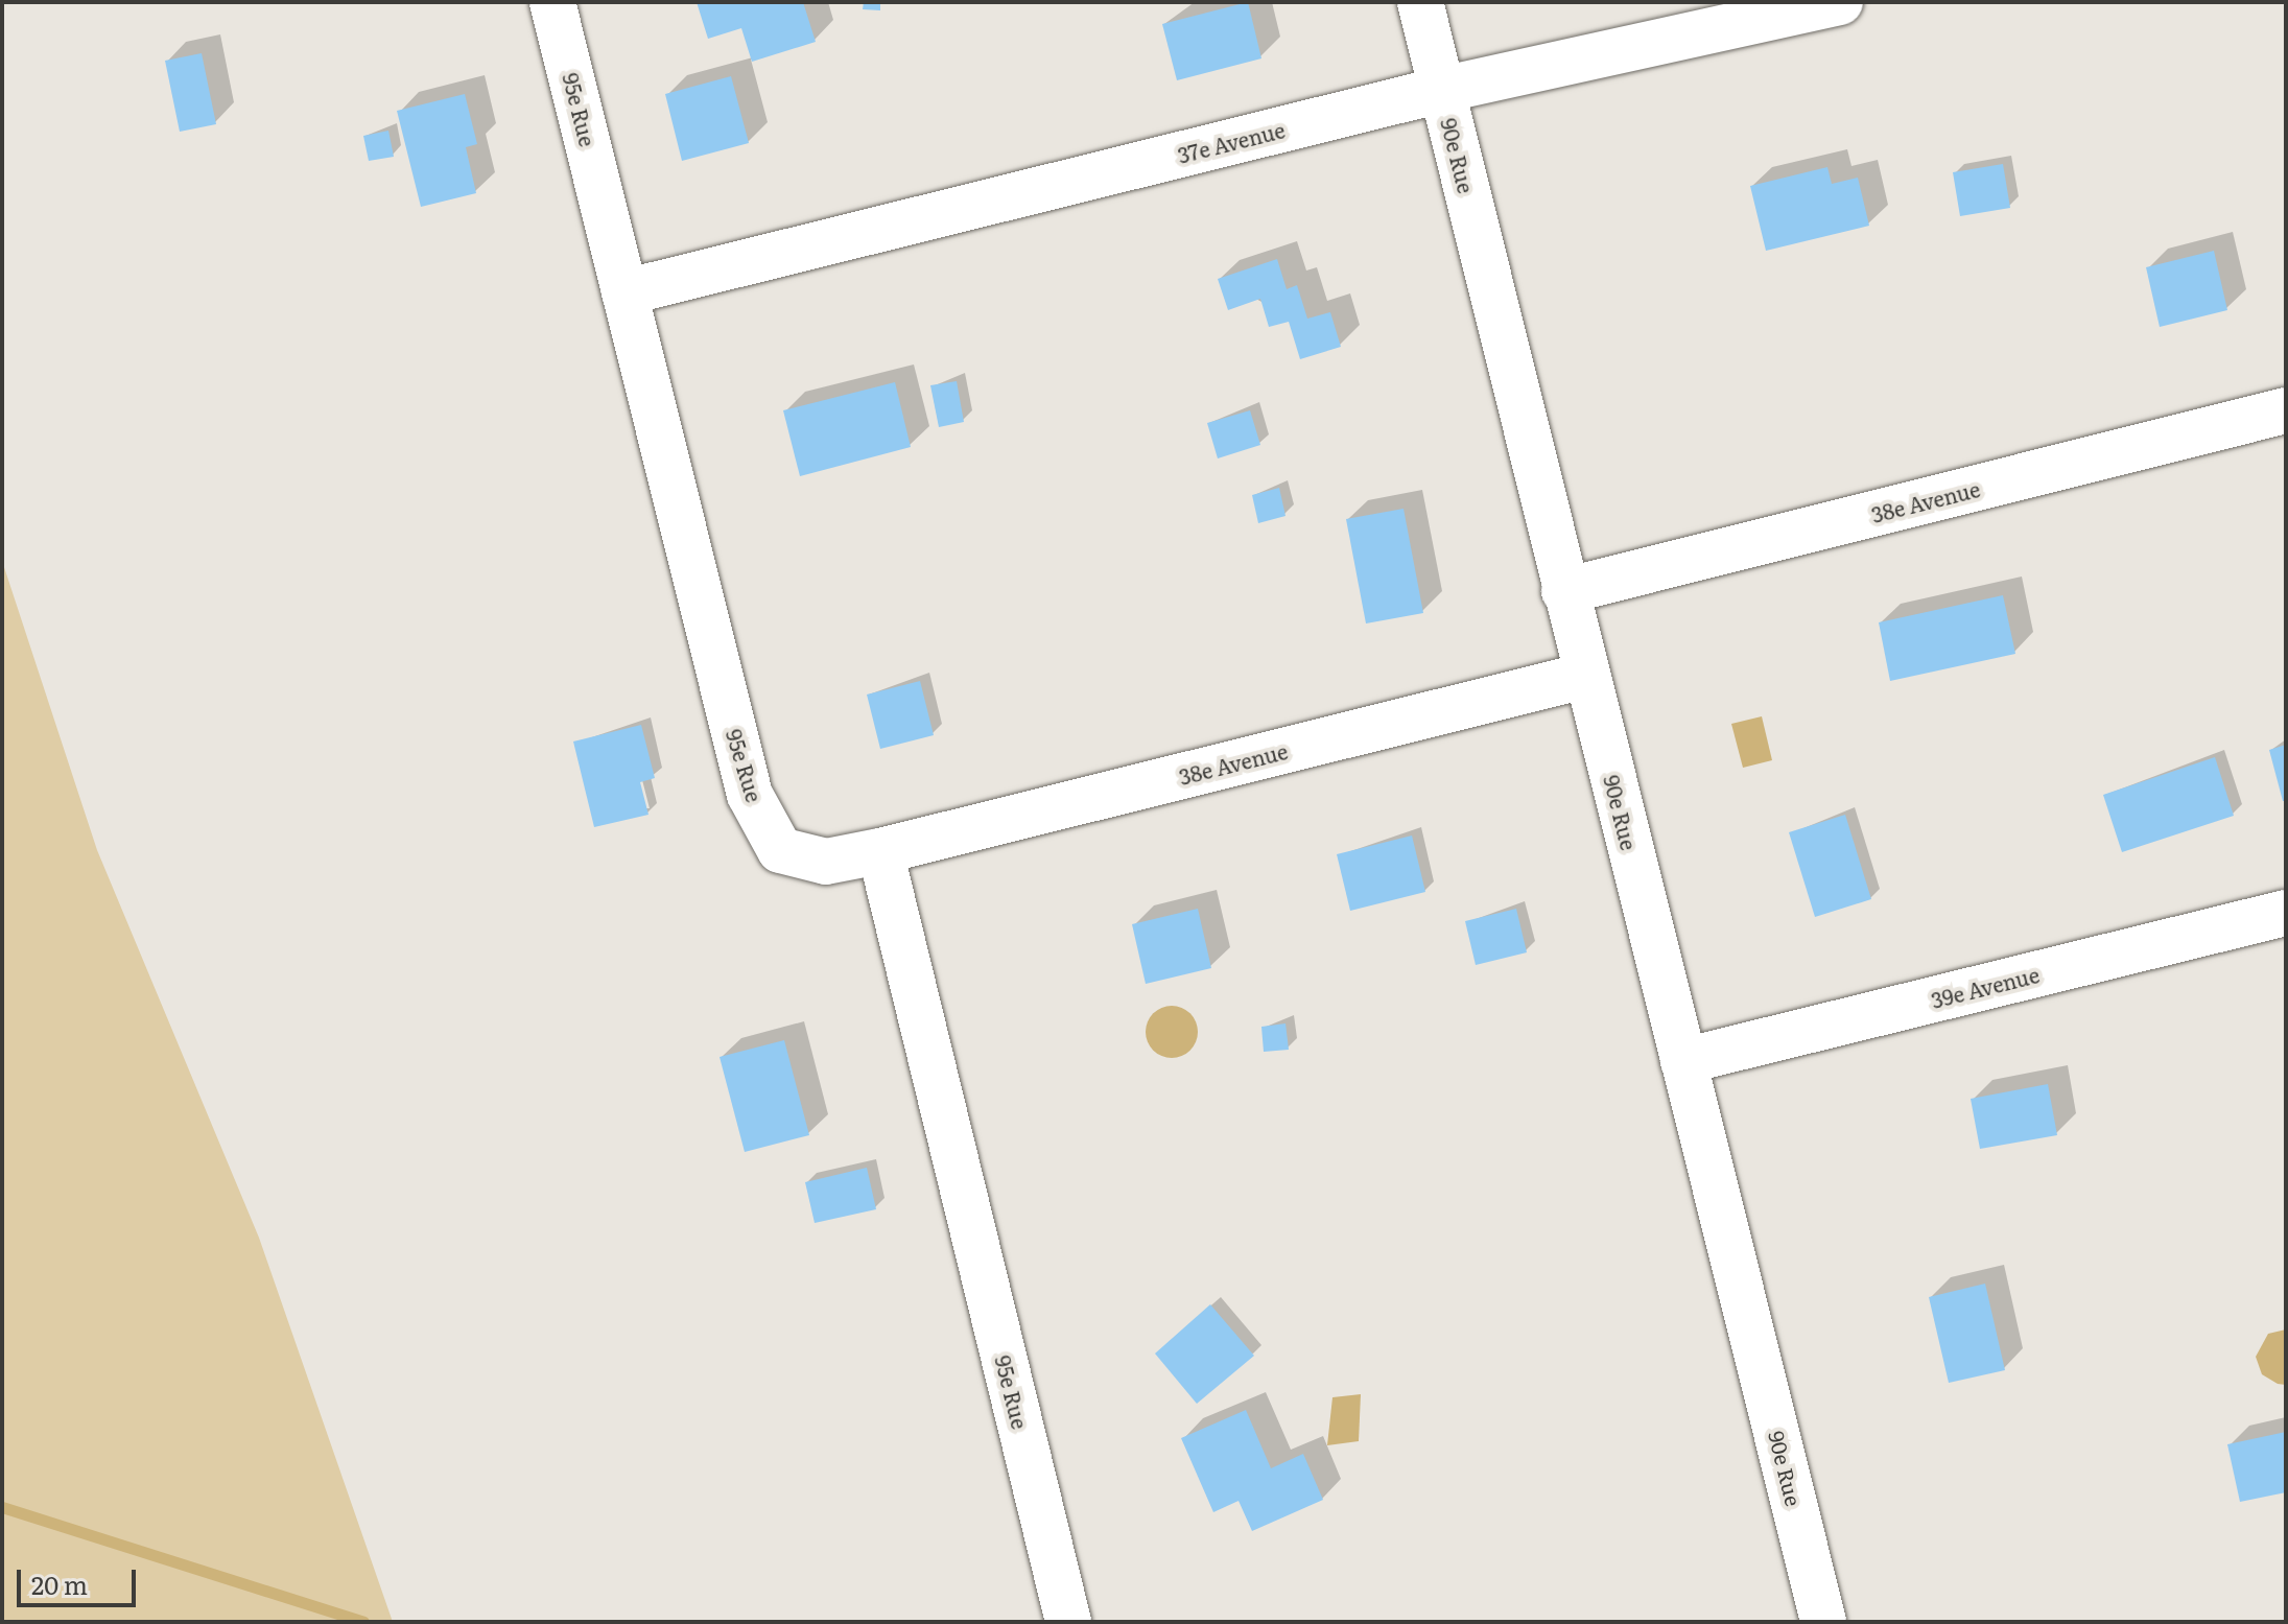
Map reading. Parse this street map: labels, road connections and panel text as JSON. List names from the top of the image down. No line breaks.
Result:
{"streets":{"street":["95e Rue","37e Avenue","90e Rue","38e Avenue","39e Avenue"]},"crossings":[["95e Rue","37e Avenue"],["95e Rue","38e Avenue"],["37e Avenue","90e Rue"],["90e Rue","38e Avenue"],["90e Rue","39e Avenue"]],"scale_bar":"20 m"}
